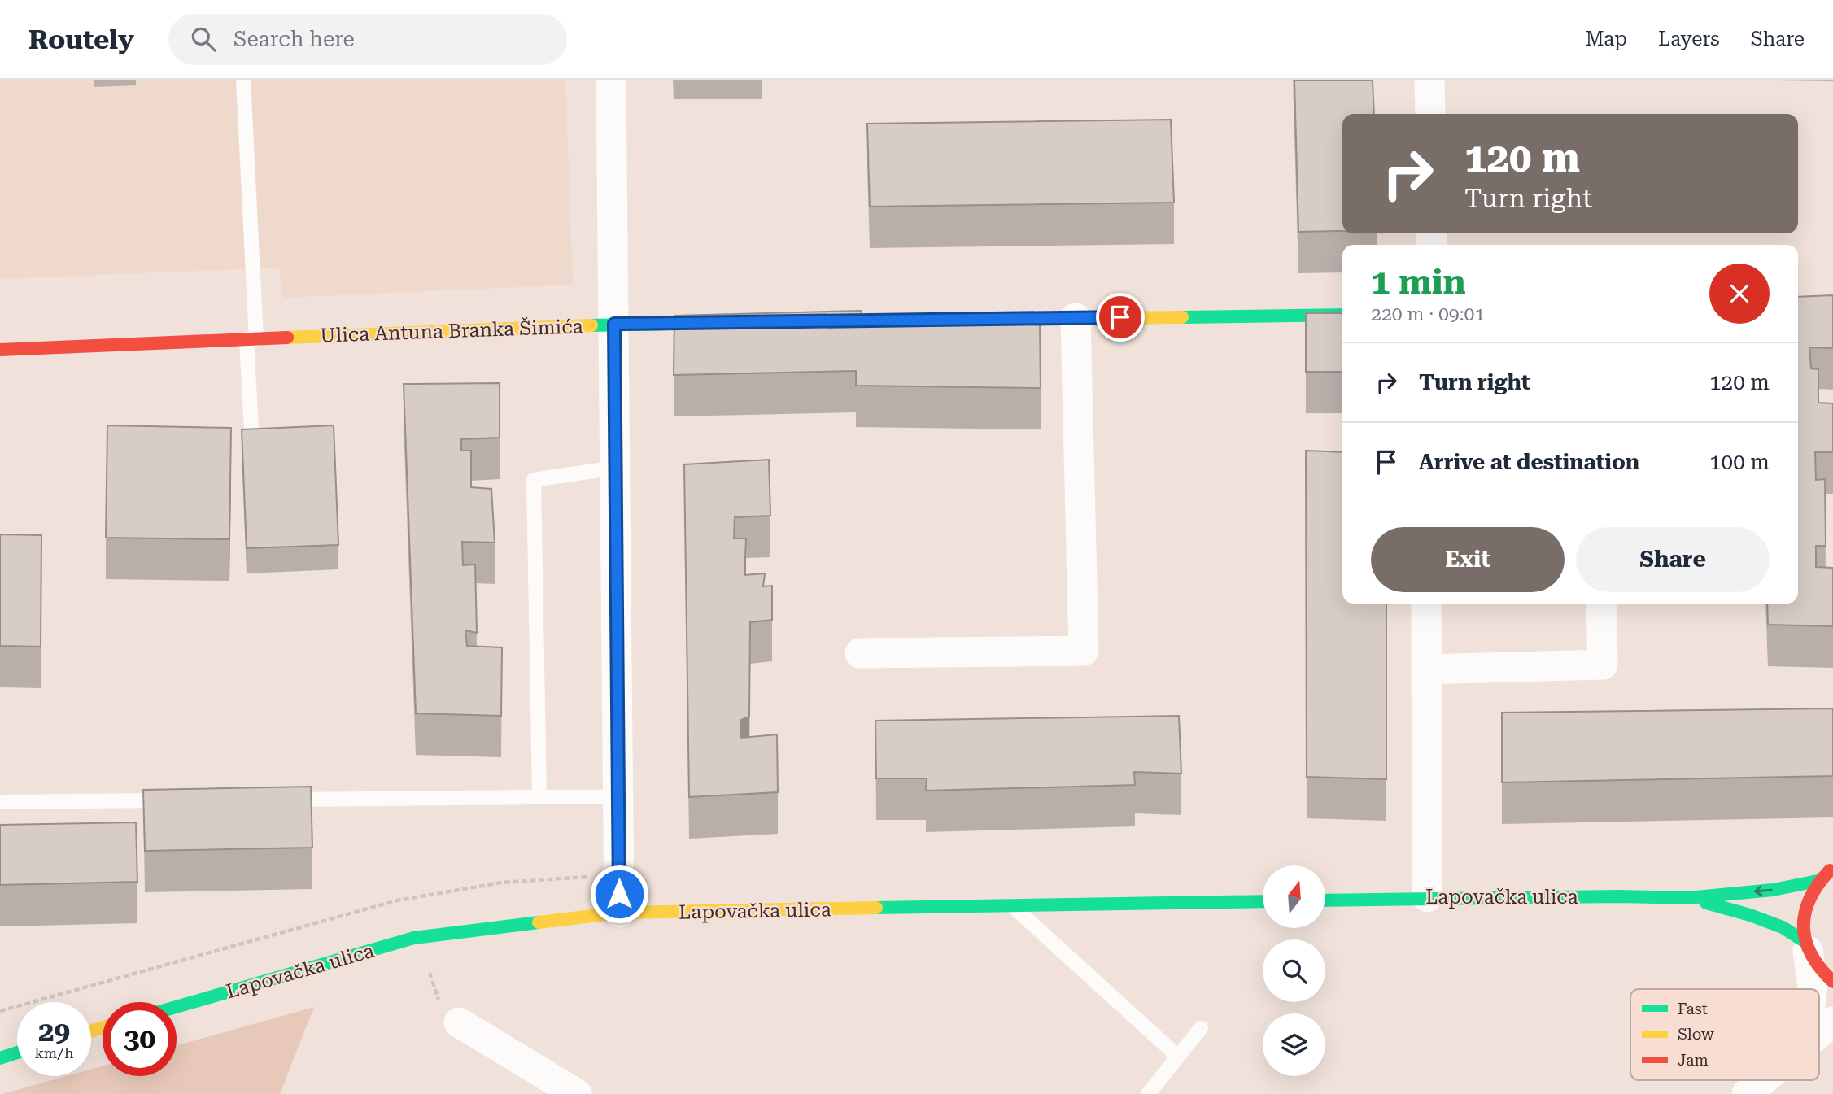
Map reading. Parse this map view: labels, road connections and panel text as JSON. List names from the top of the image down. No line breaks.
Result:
{"streets":{"main road":["Ulica Antuna Branka Šimića","Lapovačka ulica"]},"legend":["Fast","Slow","Jam"],"north":"top","page":{"header":"Routely","search":"Search here","nav":["Map","Layers","Share"],"turn":["120 m","Turn right"],"heading":["1 min","220 m · 09:01"],"list":[{"name":"Turn right","value":"120 m"},{"name":"Arrive at destination","value":"100 m"}],"buttons":["Exit","Share"],"speed":"29 km/h","limit":"30"}}
